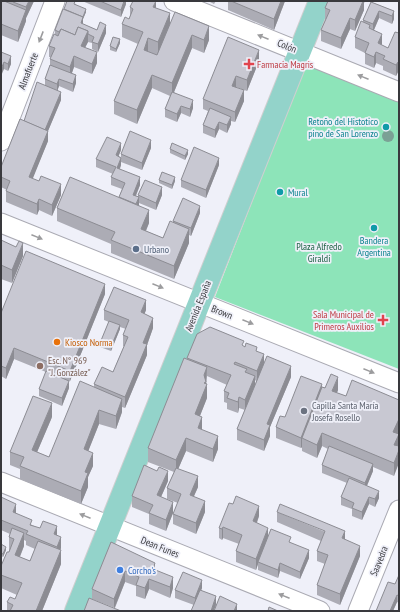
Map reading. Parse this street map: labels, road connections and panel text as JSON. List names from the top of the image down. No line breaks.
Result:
{"streets":{"main road":["Avenida España"],"street":["Colón","Almafuerte","Brown","Dean Funes","Saavedra"]},"crossings":[["Colón","Avenida España"],["Avenida España","Brown"],["Avenida España","Dean Funes"]],"one_way":["Colón","Almafuerte","Brown","Dean Funes"],"parks":["Plaza Alfredo Giraldi"],"places":{"health":["Farmacia Magris","Sala Municipal de Primeros Auxilios"],"other":["Retoño del Histotico pino de San Lorenzo","Mural","Bandera Argentina","Urbano","Kiosco Norma","Esc. N° 969 \"J. González\"","Capilla Santa María Josefa Rosello","Corcho's"]}}
